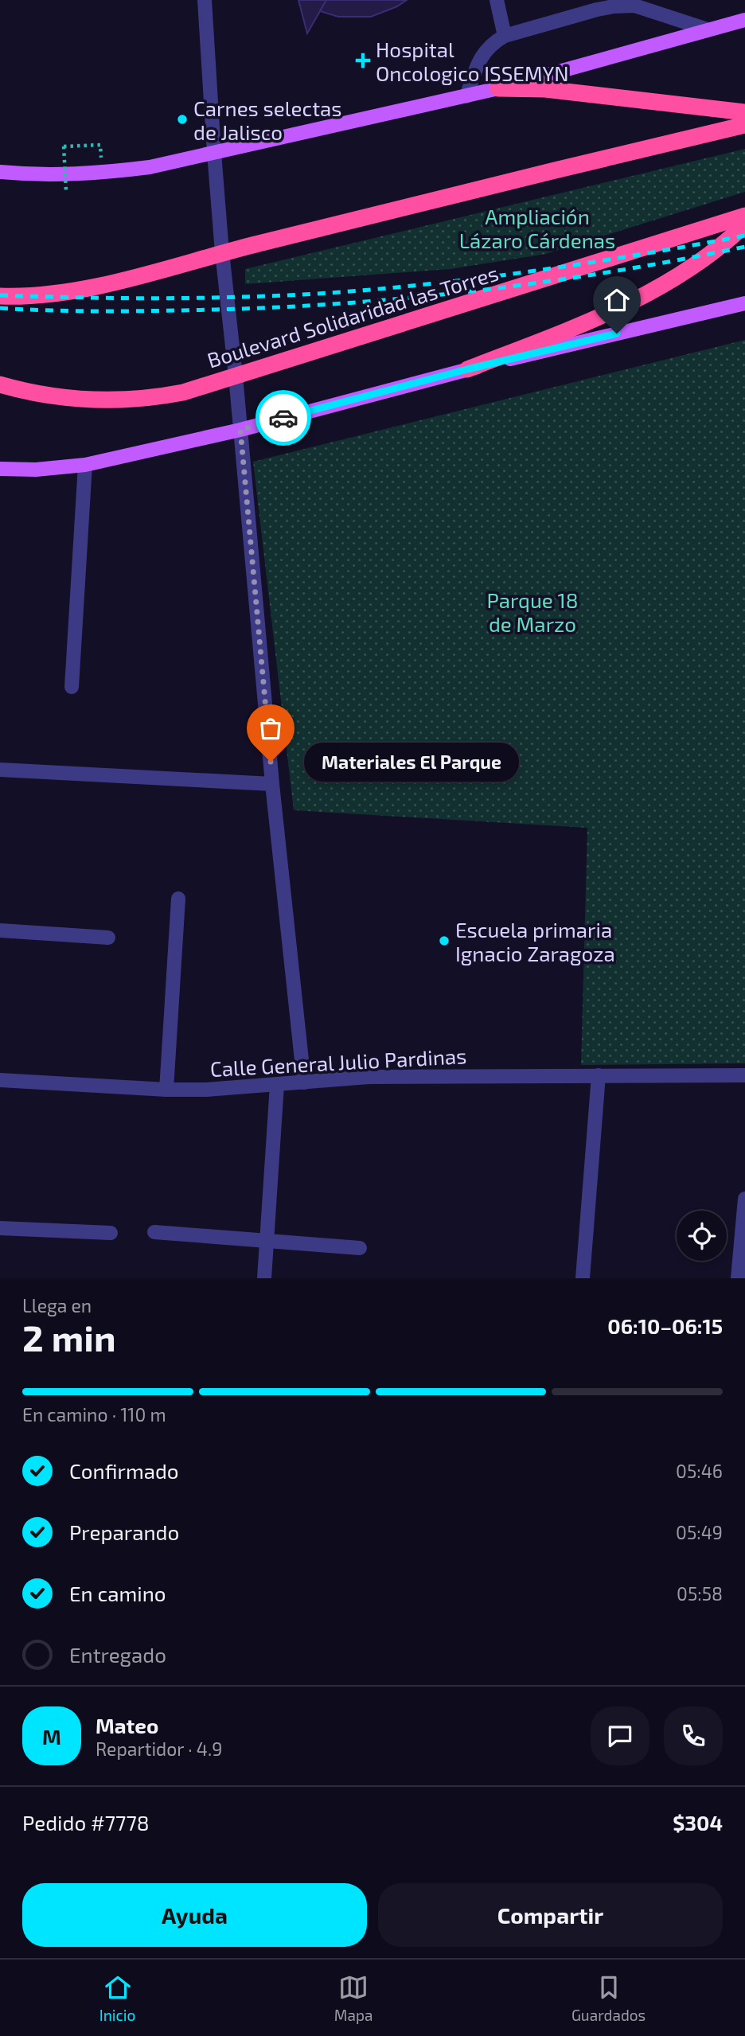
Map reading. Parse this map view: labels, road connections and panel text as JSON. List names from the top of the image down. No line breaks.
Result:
{"streets":{"highway":["Boulevard Solidaridad las Torres"],"street":["Calle General Julio Pardinas"]},"parks":["Ampliación Lázaro Cárdenas","Parque 18 de Marzo"],"places":{"health":["Hospital Oncologico ISSEMYN"],"other":["Carnes selectas de Jalisco","Materiales El Parque","Escuela primaria Ignacio Zaragoza"]},"page":{"bubble":"Materiales El Parque","heading":["2 min","Llega en","06:10–06:15"],"panel":["Mateo","Repartidor · 4.9","Pedido #7778","$304"],"bar":"En camino · 110 m","list":[["Confirmado","05:46"],["Preparando","05:49"],["En camino","05:58"],"Entregado"],"round":"M","buttons":["Ayuda","Compartir"],"tabs":["Inicio","Mapa","Guardados"]}}
